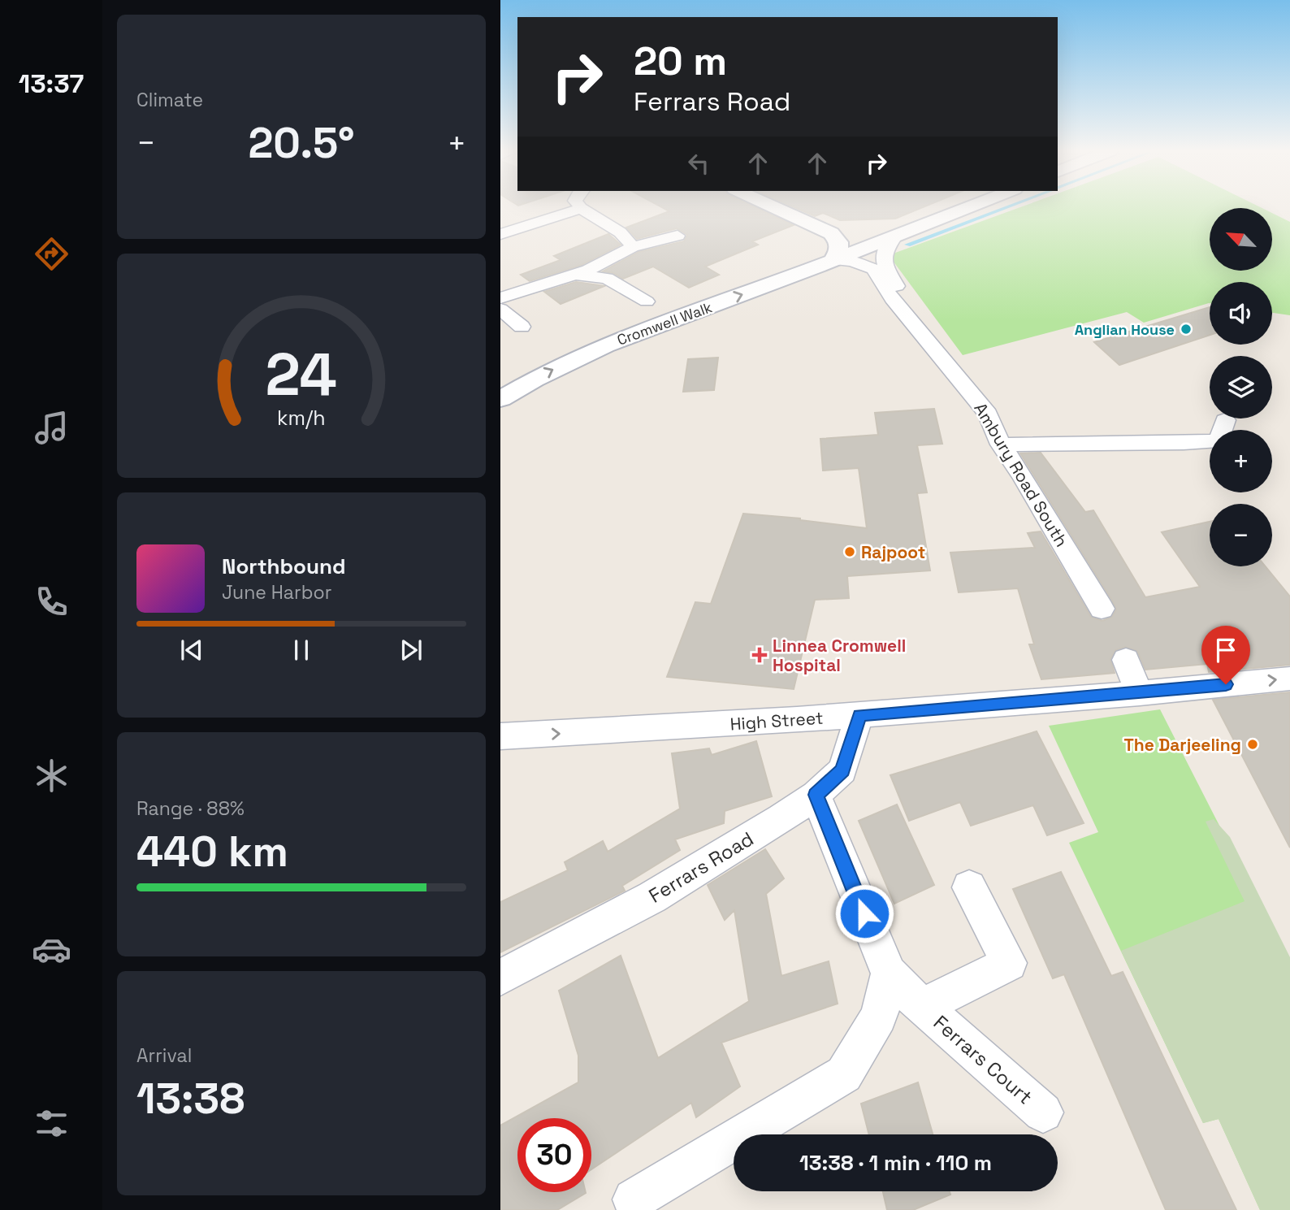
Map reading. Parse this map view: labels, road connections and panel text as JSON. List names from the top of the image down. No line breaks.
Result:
{"streets":{"main road":["Cromwell Walk"],"street":["Ambury Road South","High Street","Ferrars Road","Ferrars Court"]},"crossings":[["Cromwell Walk","Ambury Road South"],["High Street","Ferrars Road"],["Ferrars Road","Ferrars Court"]],"one_way":["Cromwell Walk","High Street"],"places":{"other":["Anglian House","Rajpoot","The Darjeeling"],"health":["Linnea Cromwell Hospital"]},"north":"top left","page":{"tabs":"13:37","tile":["Climate",["Range · 88%","440 km"],["Arrival","13:38"]],"turn":["20 m","Ferrars Road"],"heat":["−","20.5°","+"],"map_buttons":["+","−"],"song":["Northbound","June Harbor"],"limit":"30","trip":"13:38 · 1 min · 110 m","gauge":["24","km/h"]}}
